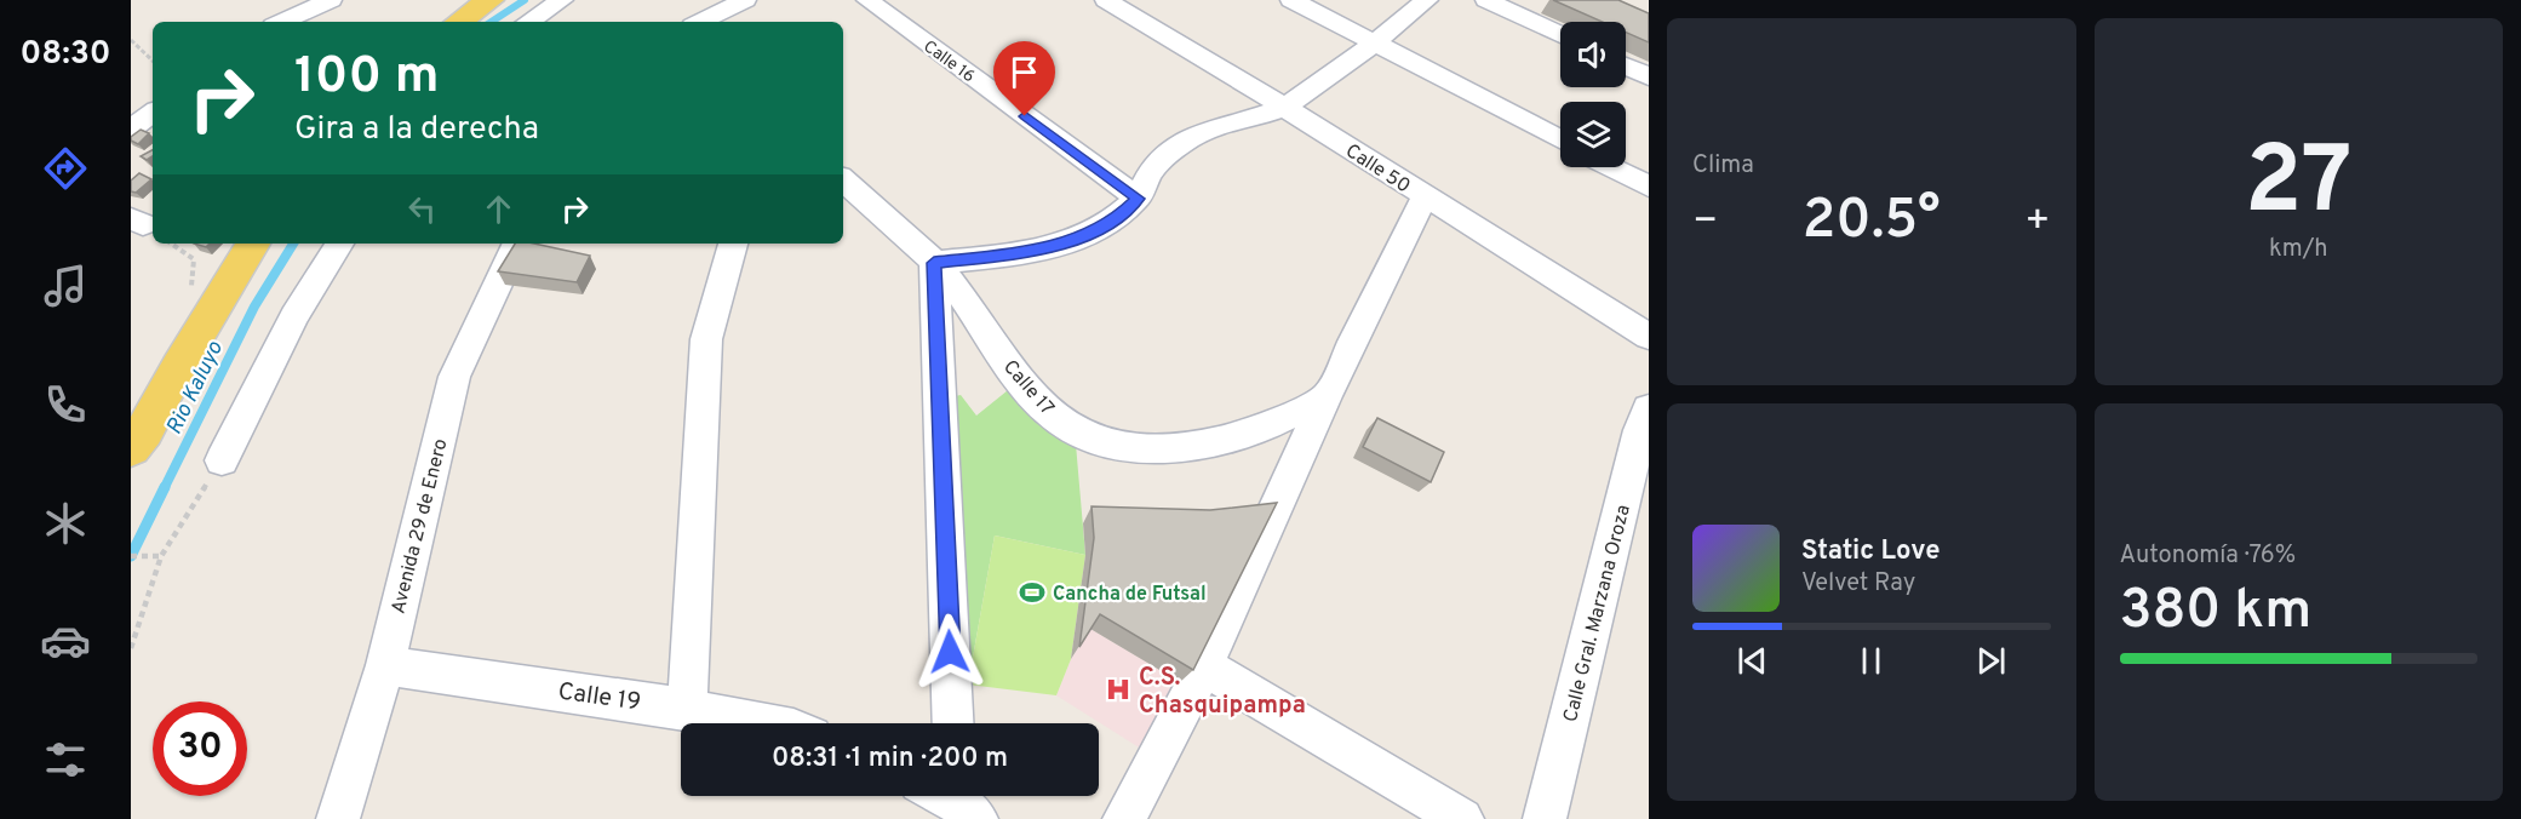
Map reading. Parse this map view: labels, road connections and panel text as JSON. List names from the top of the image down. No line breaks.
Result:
{"streets":{"street":["Calle 16","Calle 50","Calle 17","Avenida 29 de Enero","Calle Gral. Marzana Oroza","Calle 19"]},"crossings":[["Avenida 29 de Enero","Calle 19"]],"water":["Rio Kaluyo"],"places":{"sports":["Cancha de Futsal"],"hospital":["C.S. Chasquipampa"]},"page":{"tabs":"08:30","tile":["Clima",["27","km/h"],["Autonomía · 76%","380 km"]],"turn":["100 m","Gira a la derecha"],"heat":["−","20.5°","+"],"song":["Static Love","Velvet Ray"],"limit":"30","trip":"08:31 · 1 min · 200 m"}}
